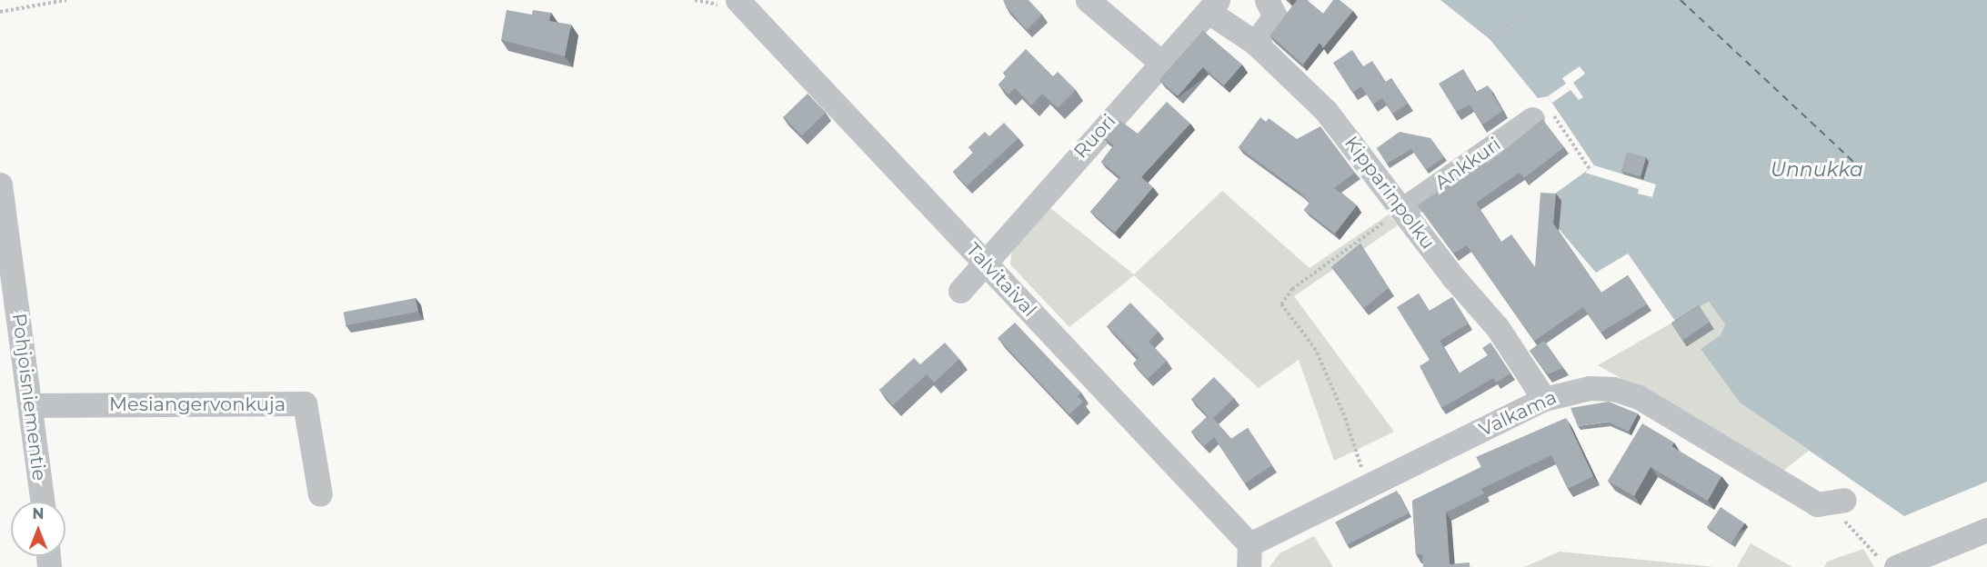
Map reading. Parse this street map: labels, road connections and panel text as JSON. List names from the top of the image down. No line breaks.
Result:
{"streets":{"street":["Ruori","Ankkuri","Kipparinpolku","Talvitaival","Pohjoisniementie","Mesiangervonkuja","Valkama"]},"crossings":[["Ruori","Kipparinpolku"],["Ruori","Talvitaival"],["Ankkuri","Kipparinpolku"],["Kipparinpolku","Valkama"],["Talvitaival","Valkama"],["Pohjoisniementie","Mesiangervonkuja"]],"water":["Unnukka"],"north":"top"}
